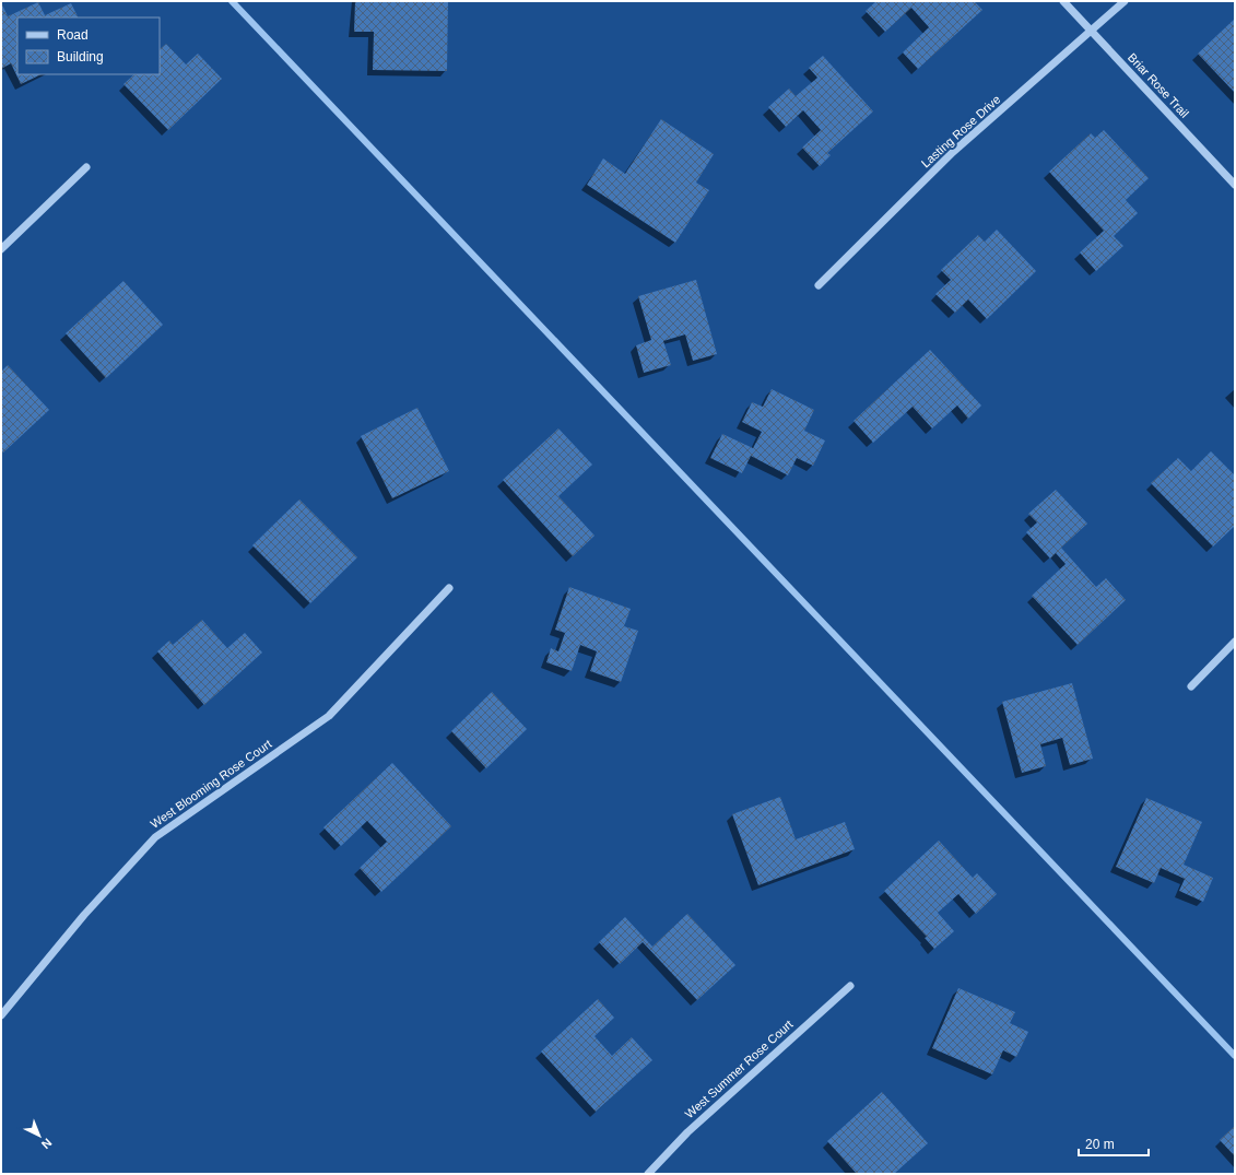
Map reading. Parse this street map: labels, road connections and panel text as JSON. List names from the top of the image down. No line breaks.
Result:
{"streets":{"street":["Briar Rose Trail","Lasting Rose Drive","West Blooming Rose Court","West Summer Rose Court"]},"crossings":[["Briar Rose Trail","Lasting Rose Drive"]],"legend":["Road","Building"],"scale_bar":"20 m","north":"bottom right"}
